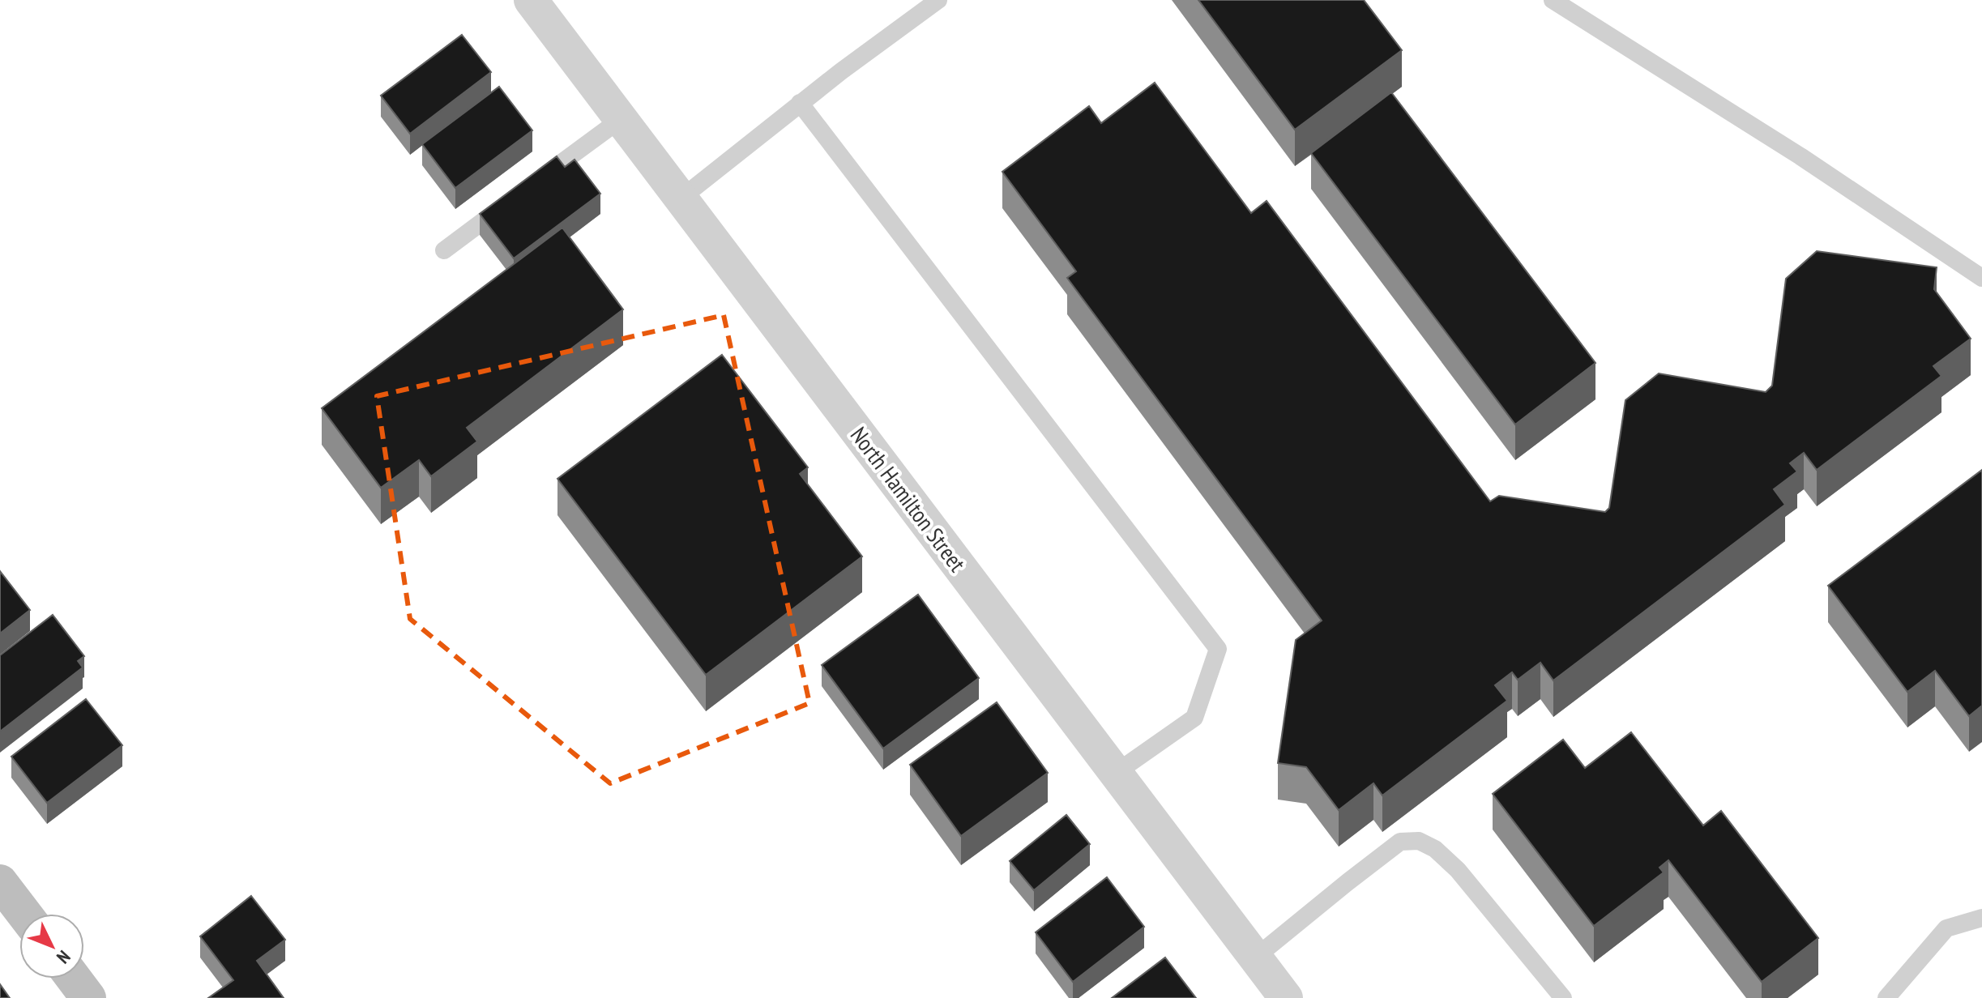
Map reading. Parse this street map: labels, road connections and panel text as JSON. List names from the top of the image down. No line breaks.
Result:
{"streets":{"street":["North Hamilton Street"]},"north":"bottom right"}
